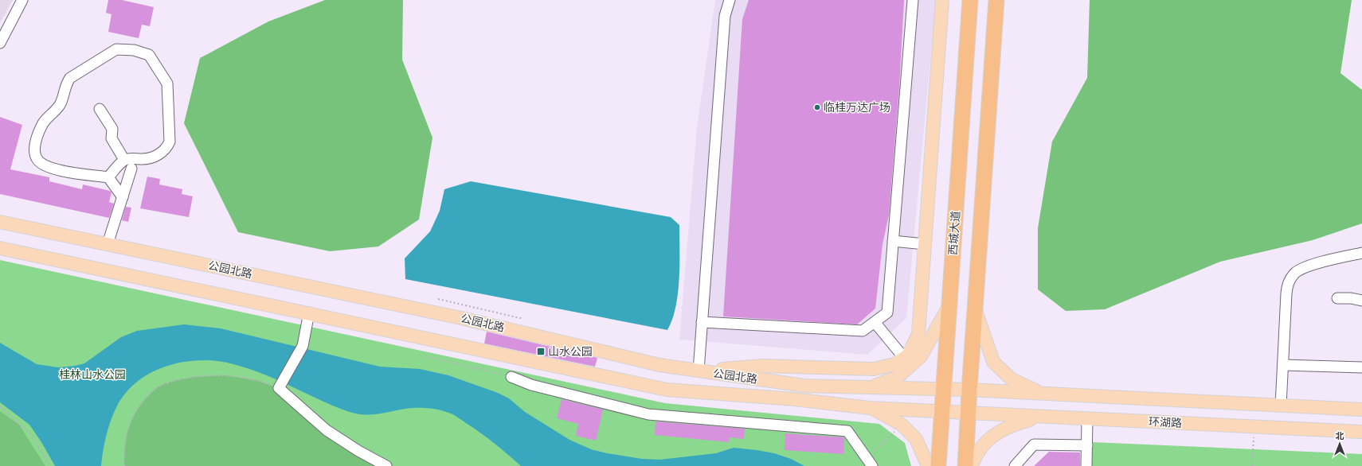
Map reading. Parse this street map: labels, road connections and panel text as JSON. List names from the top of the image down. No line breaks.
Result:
{"streets":{"highway":["西城大道"],"main road":["公园北路","环湖路"]},"crossings":[["西城大道","公园北路"],["公园北路","环湖路"]],"parks":["桂林山水公园"],"places":{"other":["临桂万达广场"],"transit":["山水公园"]},"north":"top"}
